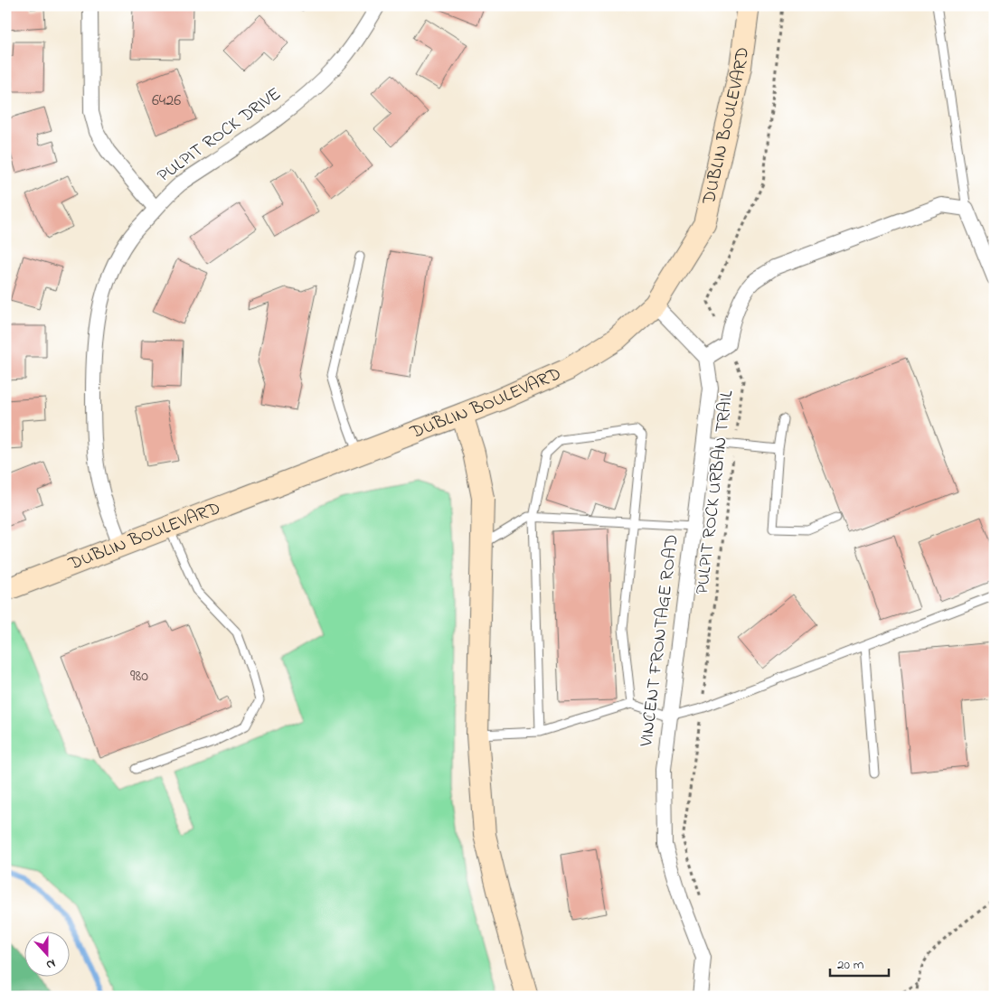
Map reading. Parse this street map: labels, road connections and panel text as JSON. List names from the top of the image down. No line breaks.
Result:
{"streets":{"main road":["DUBLIN BOULEVARD"],"street":["PULPIT ROCK DRIVE","VINCENT FRONTAGE ROAD"],"path":["PULPIT ROCK URBAN TRAIL"]},"crossings":[["DUBLIN BOULEVARD","PULPIT ROCK DRIVE"]],"house_numbers":["6426","980"],"scale_bar":"20 m","north":"bottom"}
